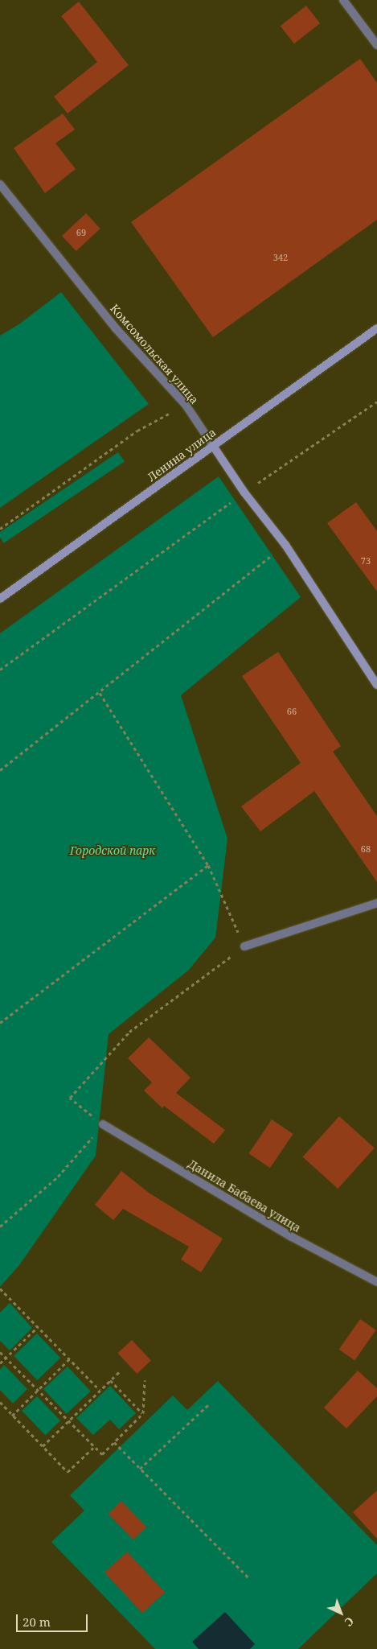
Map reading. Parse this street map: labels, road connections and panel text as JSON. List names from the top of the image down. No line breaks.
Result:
{"streets":{"main road":["Комсомольская улица","Ленина улица"],"street":["Данила Бабаева улица"]},"crossings":[["Комсомольская улица","Ленина улица"]],"parks":["Городской парк"],"house_numbers":["69","342","73","66","68"],"scale_bar":"20 m","north":"bottom right"}
